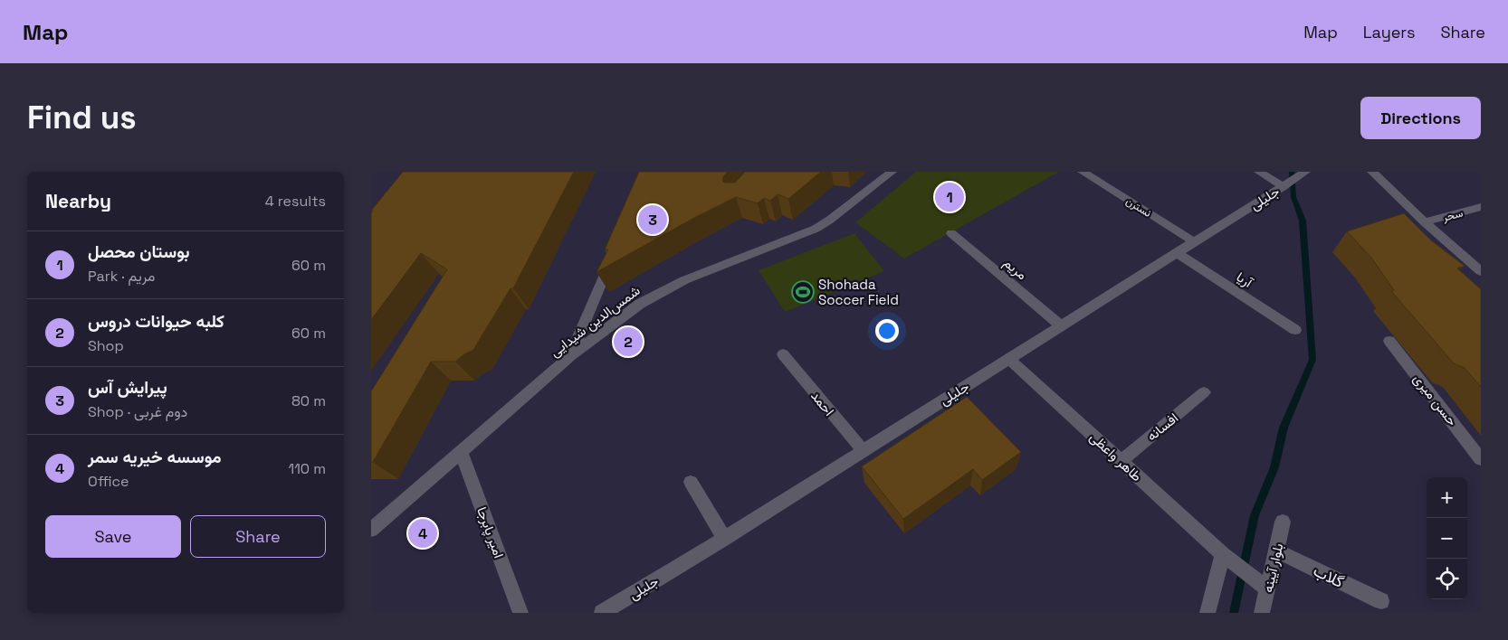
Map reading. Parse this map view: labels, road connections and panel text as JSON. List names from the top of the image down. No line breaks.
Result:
{"streets":{"street":["جلیلی","نسترن","سحر","مریم","آریا","شمس‌الدین شیدایی","حسن میری","احمد","افسانه","طاهر واعظی","امیر پابرجا","بلوار آیینه","گلاب"]},"crossings":[["جلیلی","نسترن"],["جلیلی","مریم"],["جلیلی","آریا"],["جلیلی","احمد"],["جلیلی","طاهر واعظی"],["شمس‌الدین شیدایی","امیر پابرجا"],["افسانه","طاهر واعظی"],["طاهر واعظی","بلوار آیینه"],["بلوار آیینه","گلاب"]],"places":{"sports":["Shohada Soccer Field"]},"page":{"header":"Map","nav":["Map","Layers","Share"],"buttons":["Directions",["Save","Share"]],"title":"Find us","heading":["Nearby","4 results"],"pins":["1","3","2","4"],"list":[{"mark":"1","name":"بوستان محصل","note":"Park · مریم","value":"60 m"},{"mark":"2","name":"کلبه حیوانات دروس","note":"Shop","value":"60 m"},{"mark":"3","name":"پیرایش آس","note":"Shop · دوم غربی","value":"80 m"},{"mark":"4","name":"موسسه خیریه سمر","note":"Office","value":"110 m"}],"map_buttons":["+","−"]}}
